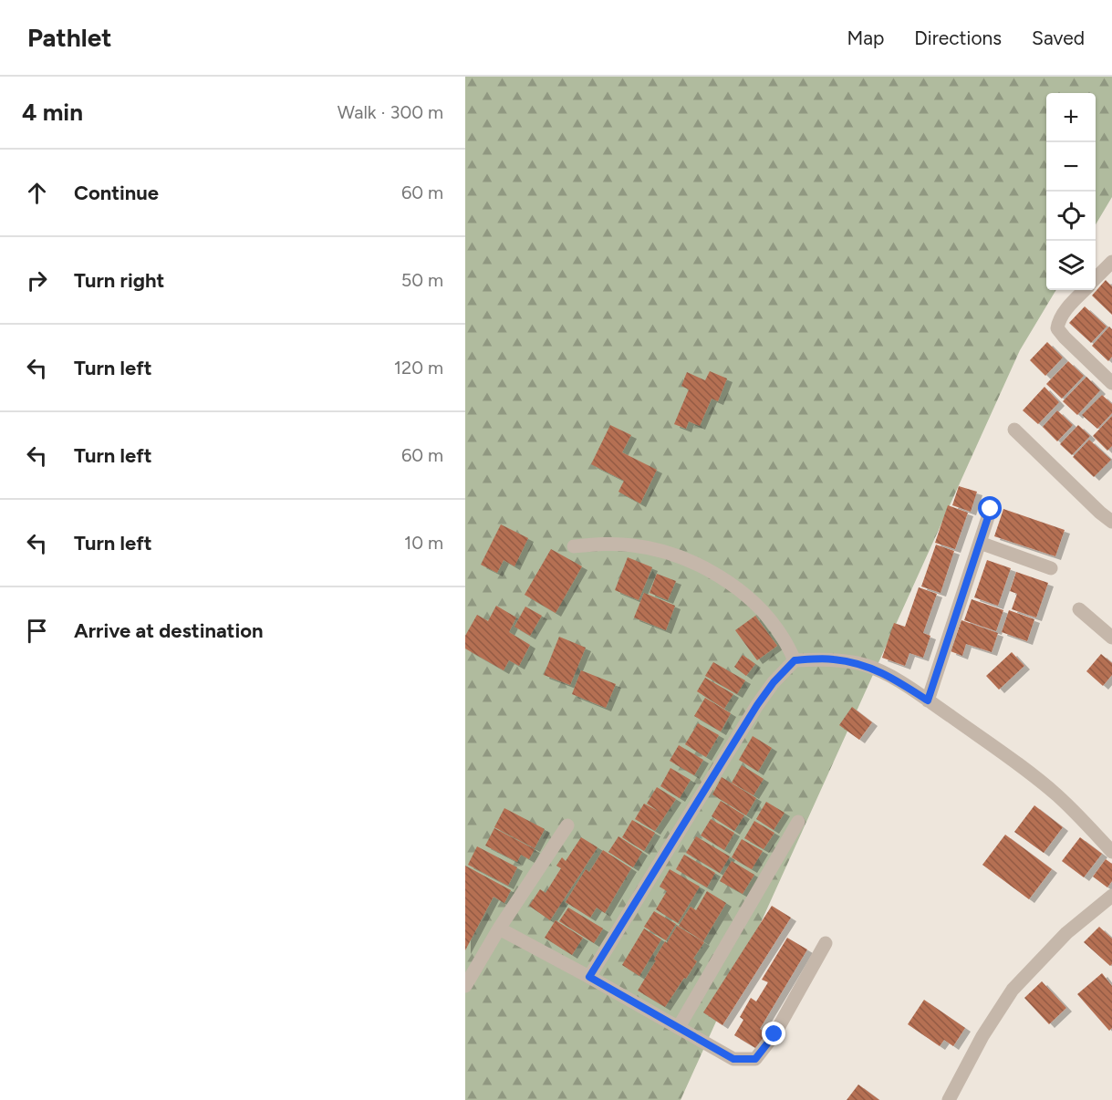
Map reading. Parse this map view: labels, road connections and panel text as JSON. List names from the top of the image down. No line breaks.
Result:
{"page":{"header":"Pathlet","nav":["Map","Directions","Saved"],"heading":["4 min","Walk · 300 m"],"map_buttons":["+","−"],"list":[["Continue","60 m"],["Turn right","50 m"],["Turn left","120 m"],["Turn left","60 m"],["Turn left","10 m"],"Arrive at destination"]}}
